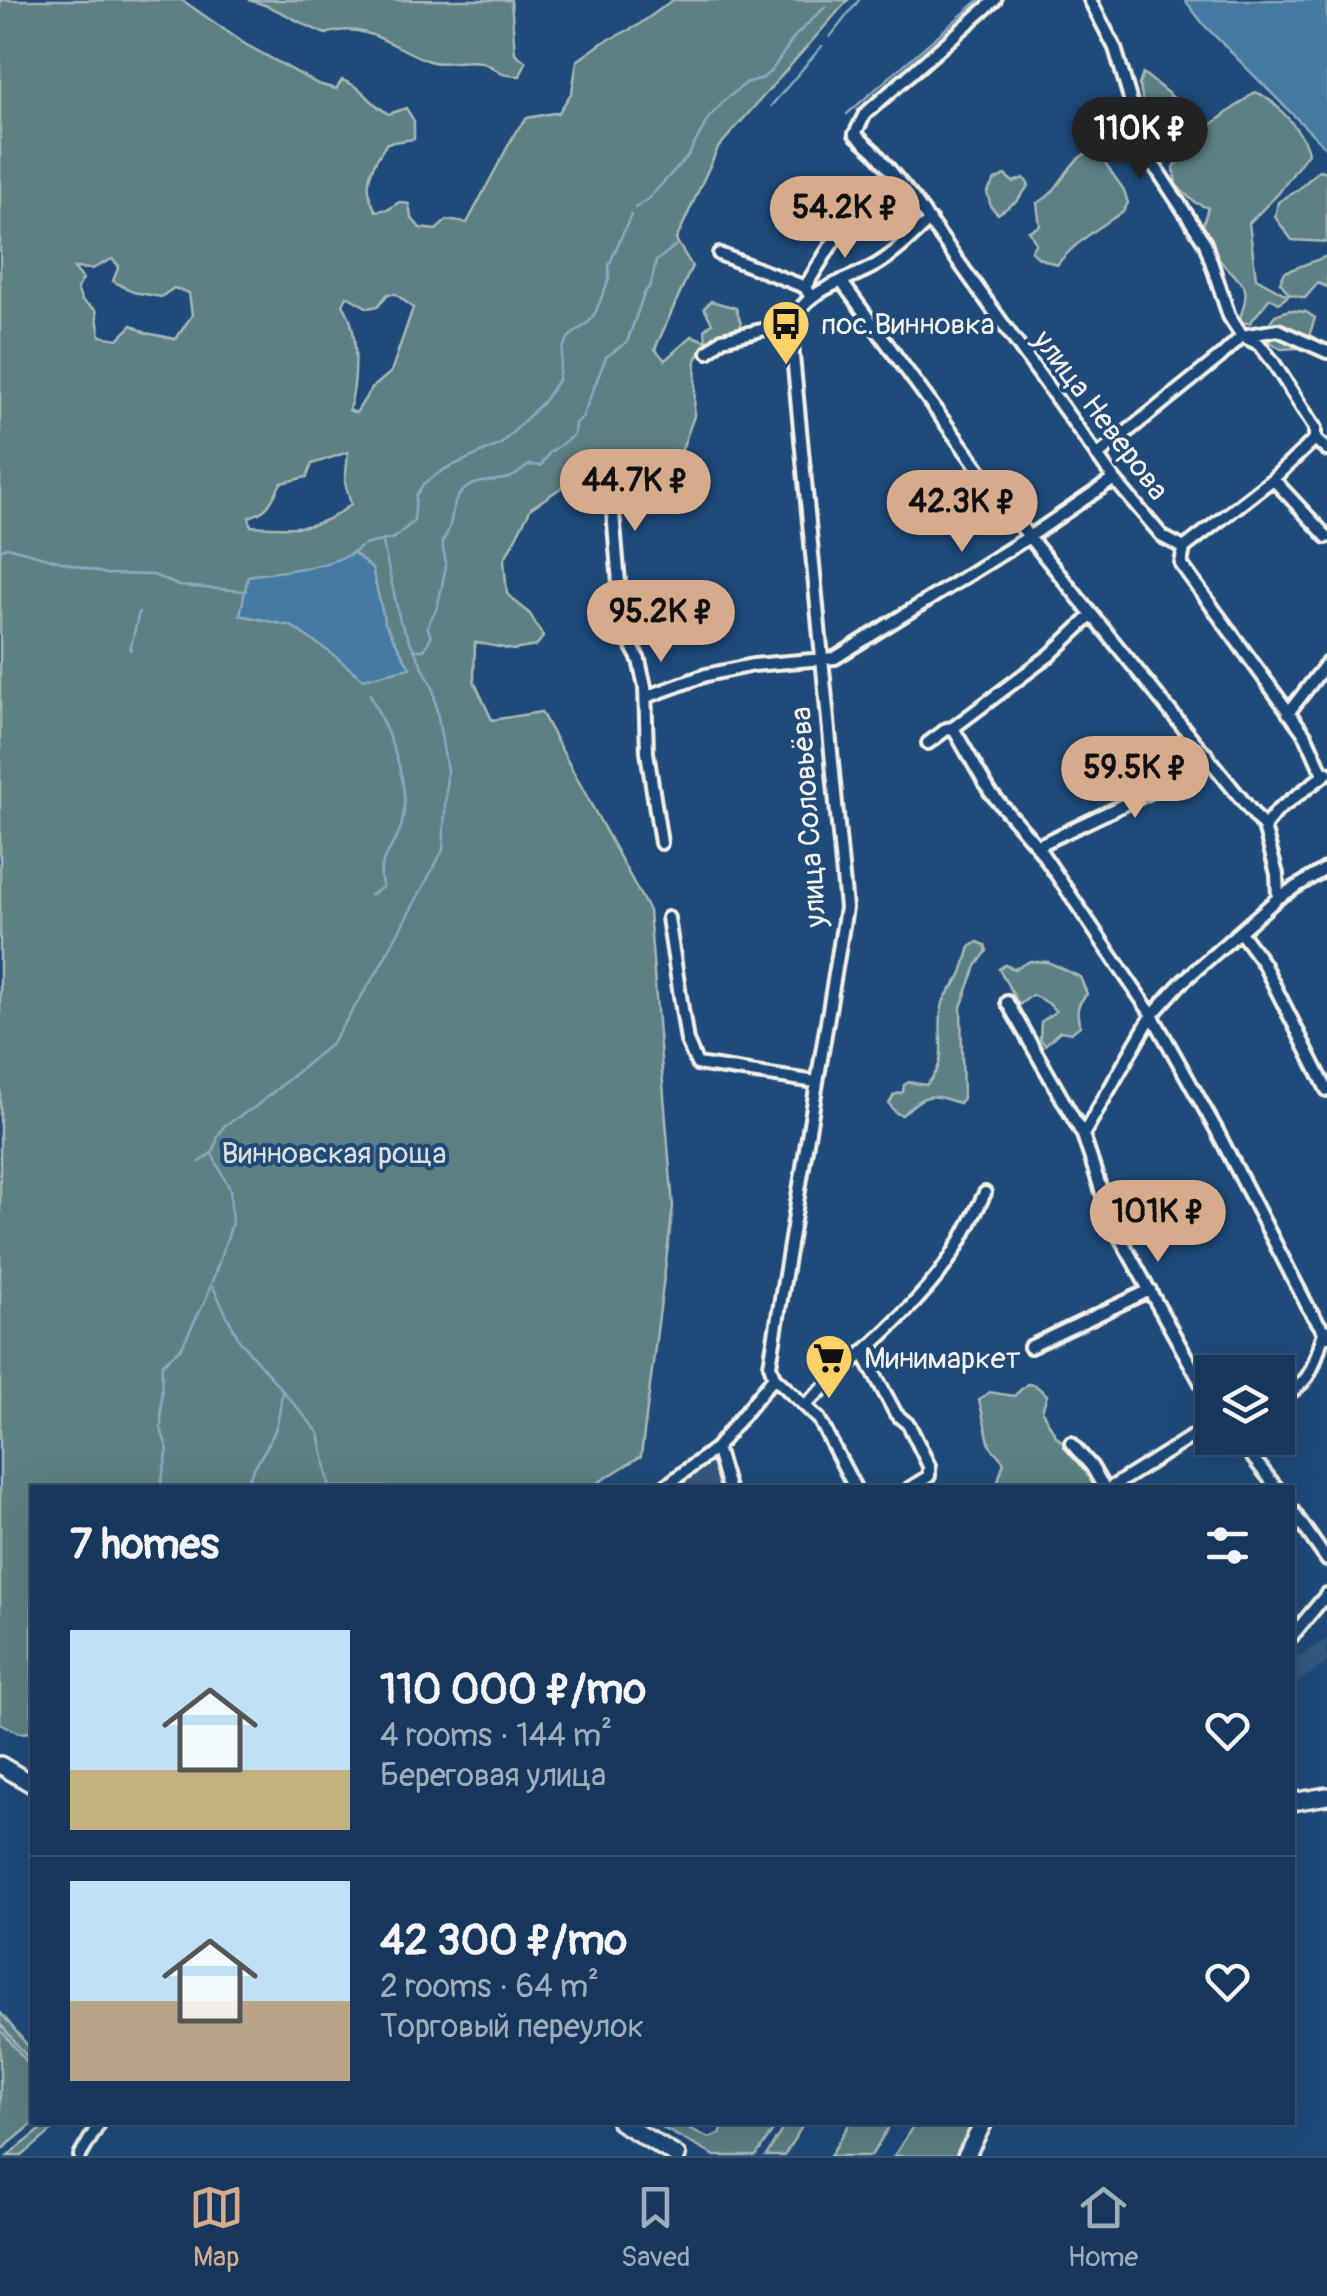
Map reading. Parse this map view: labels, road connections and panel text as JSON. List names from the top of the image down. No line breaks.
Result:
{"streets":{"street":["улица Неверова","улица Соловьёва"]},"parks":["Винновская роща"],"places":{"bus stop":["пос.Винновка"],"supermarket":["Минимаркет"]},"page":{"price":["110K ₽","54.2K ₽","44.7K ₽","42.3K ₽","95.2K ₽","59.5K ₽","101K ₽"],"heading":"7 homes","list":[{"name":"110 000 ₽/mo","note":"4 rooms · 144 m² · Береговая улица"},{"name":"42 300 ₽/mo","note":"2 rooms · 64 m² · Торговый переулок"}],"tabs":["Map","Saved","Home"]}}
